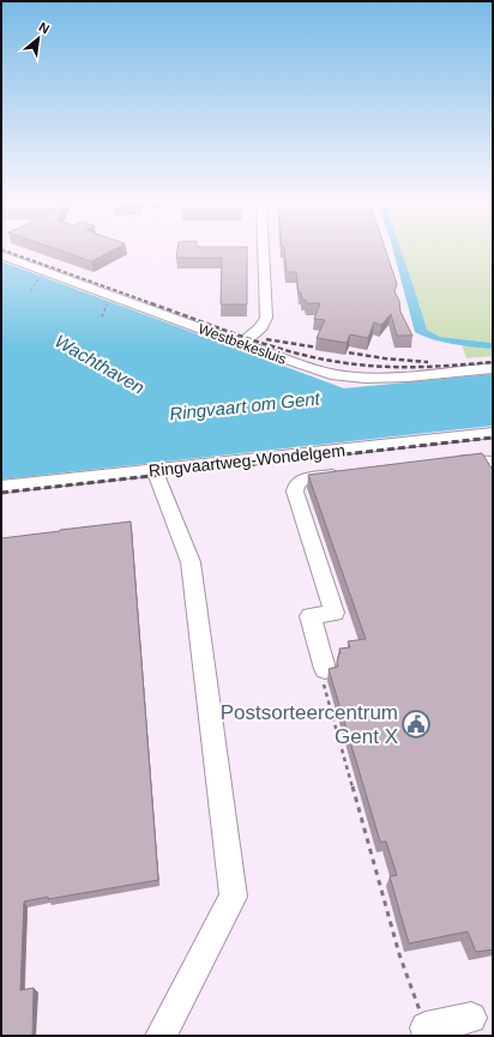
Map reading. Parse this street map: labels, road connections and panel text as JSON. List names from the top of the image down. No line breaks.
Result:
{"streets":{"street":["Westbekesluis","Ringvaartweg-Wondelgem"]},"water":["Wachthaven","Ringvaart om Gent"],"places":{"public building":["Postsorteercentrum Gent X"]},"north":"top right"}
